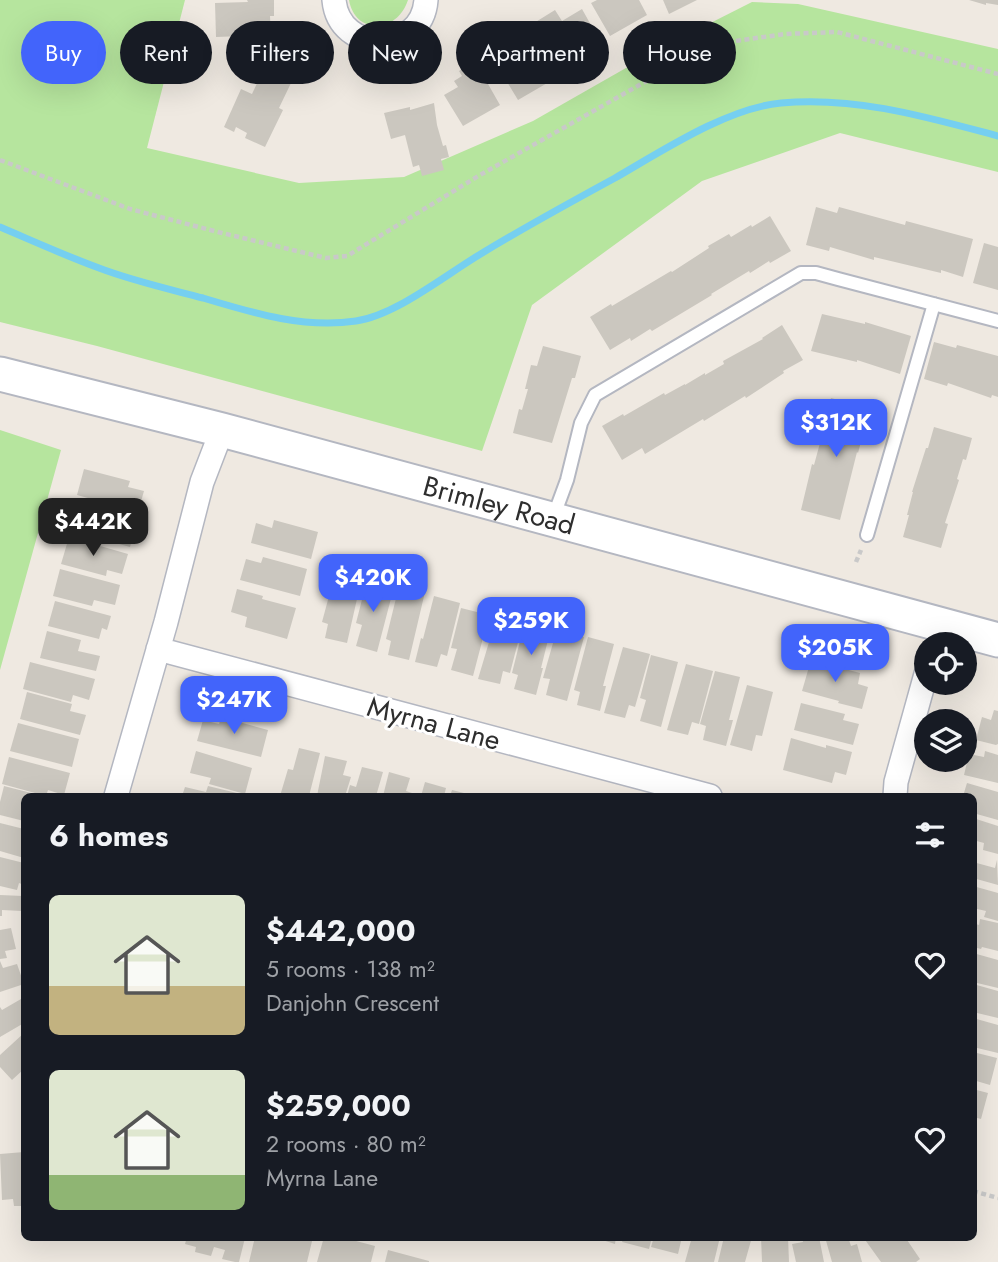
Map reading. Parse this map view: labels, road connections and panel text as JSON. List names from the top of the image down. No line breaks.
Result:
{"streets":{"main road":["Brimley Road"],"street":["Myrna Lane"]},"page":{"chip":["Buy","Rent","Filters","New","Apartment","House"],"price":["$312K","$442K","$420K","$259K","$205K","$247K"],"heading":"6 homes","list":[{"name":"$442,000","note":"5 rooms · 138 m² · Danjohn Crescent"},{"name":"$259,000","note":"2 rooms · 80 m² · Myrna Lane"}]}}
